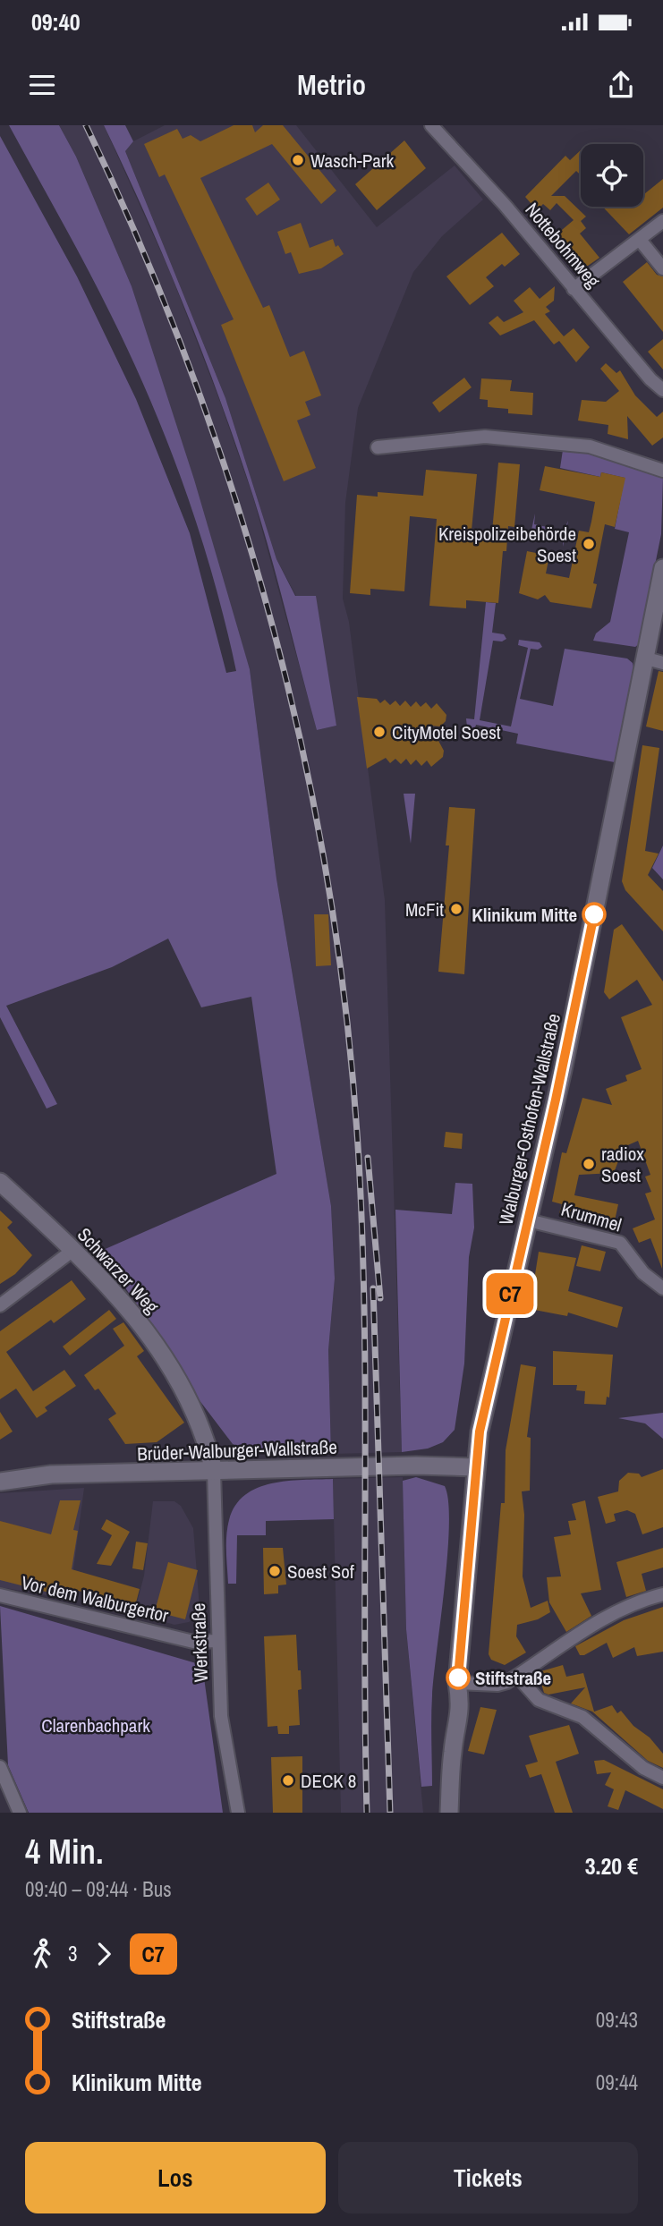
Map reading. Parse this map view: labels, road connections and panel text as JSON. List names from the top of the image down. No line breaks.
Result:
{"streets":{"street":["Nottebohmweg","Walburger-Osthofen-Wallstraße","Krummel","Schwarzer Weg","Brüder-Walburger-Wallstraße","Vor dem Walburgertor","Werkstraße"]},"crossings":[["Walburger-Osthofen-Wallstraße","Krummel"],["Walburger-Osthofen-Wallstraße","Brüder-Walburger-Wallstraße"],["Schwarzer Weg","Brüder-Walburger-Wallstraße"],["Schwarzer Weg","Werkstraße"],["Brüder-Walburger-Wallstraße","Werkstraße"],["Vor dem Walburgertor","Werkstraße"]],"parks":["Clarenbachpark"],"places":["Wasch-Park","Kreispolizeibehörde Soest","CityMotel Soest","McFit","Klinikum Mitte","radiox Soest","Soest Sof","Stiftstraße","DECK 8"],"lines":["bus line C7"],"page":{"status":"09:40","header":"Metrio","on_map":"C7","heading":["4 Min.","09:40 – 09:44 · Bus","3.20 €"],"legs":["3","C7"],"list":[{"name":"Stiftstraße","value":"09:43"},{"name":"Klinikum Mitte","value":"09:44"}],"buttons":["Los","Tickets"]}}
